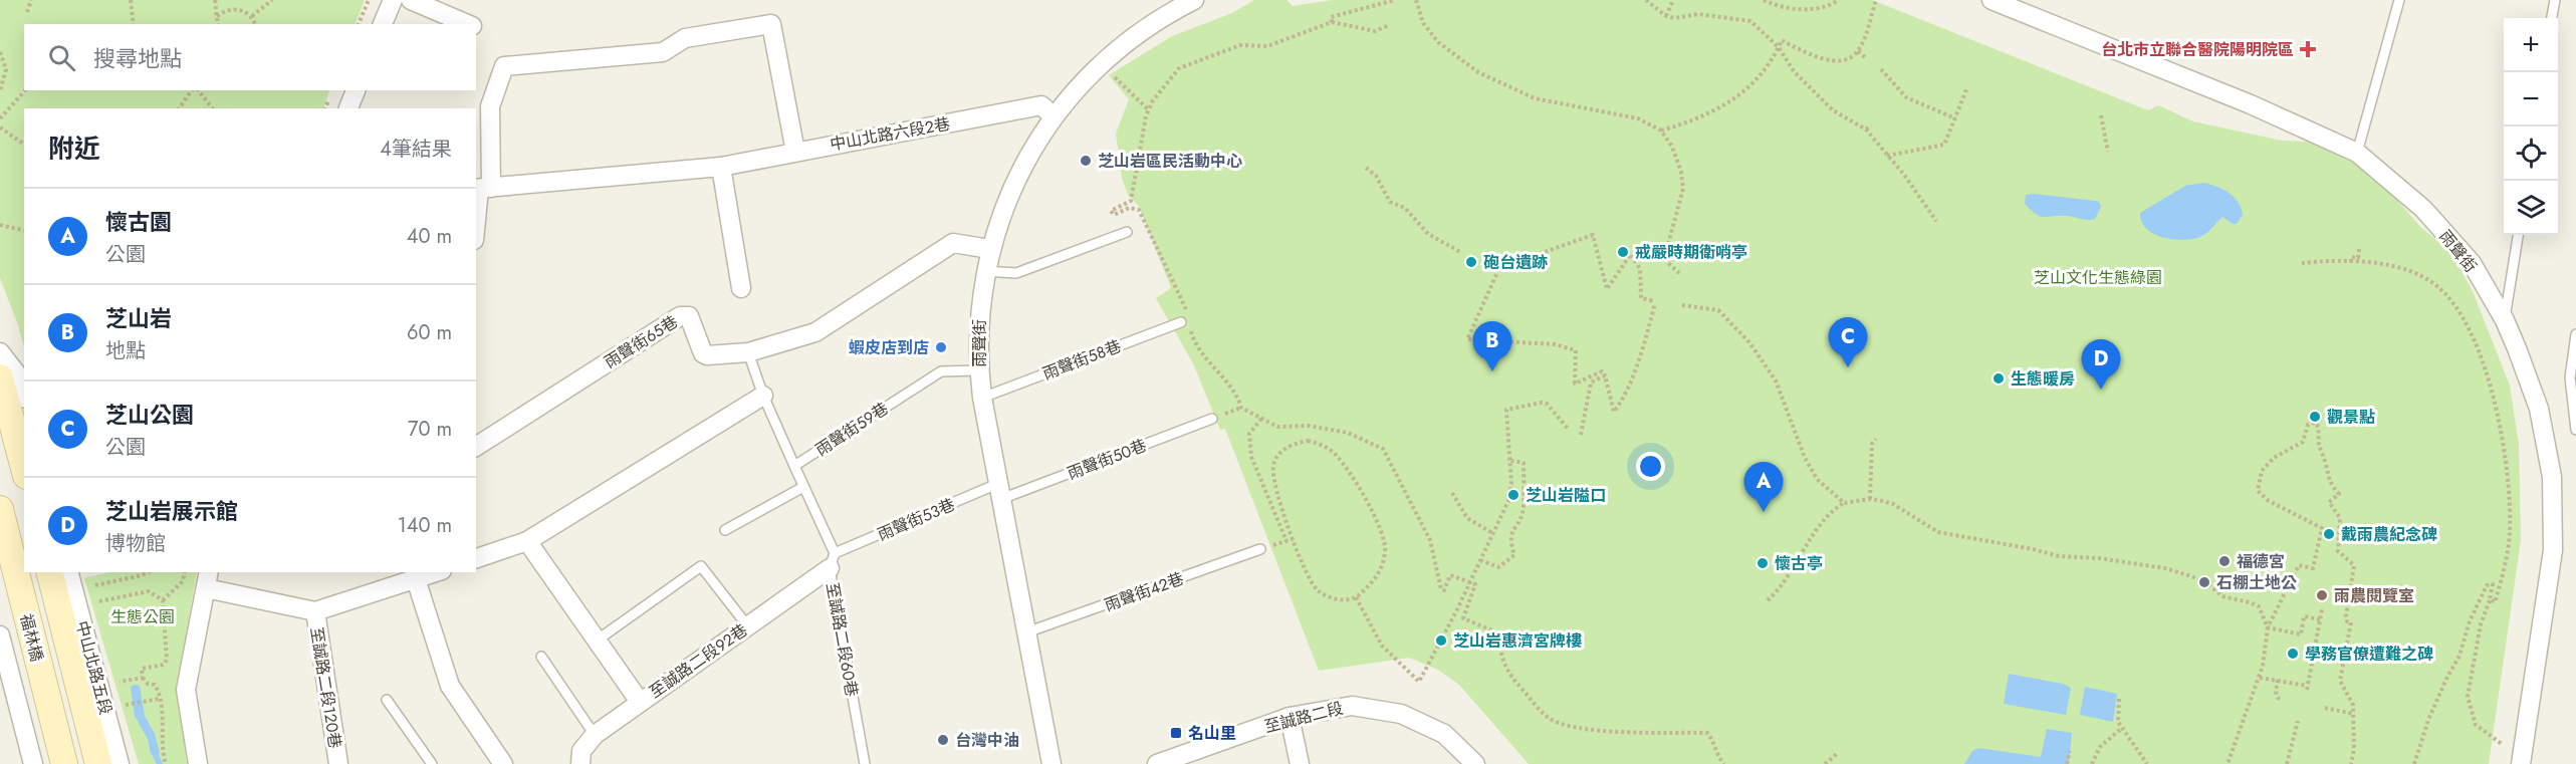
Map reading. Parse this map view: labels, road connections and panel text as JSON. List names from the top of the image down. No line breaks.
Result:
{"streets":{"main road":["福林橋"],"street":["中山北路六段2巷","雨聲街","雨聲街65巷","至誠路二段92巷","中山北路五段","至誠路二段120巷","至誠路二段"],"lane":["雨聲街58巷","雨聲街59巷","雨聲街50巷","雨聲街53巷","雨聲街42巷","至誠路二段60巷"]},"crossings":[["中山北路六段2巷","雨聲街"],["雨聲街","雨聲街65巷"],["雨聲街","雨聲街58巷"],["雨聲街","雨聲街59巷"],["雨聲街","雨聲街50巷"],["雨聲街","雨聲街53巷"],["雨聲街","雨聲街42巷"],["雨聲街65巷","雨聲街59巷"],["雨聲街59巷","至誠路二段60巷"],["雨聲街50巷","雨聲街53巷"],["雨聲街53巷","至誠路二段60巷"],["雨聲街53巷","至誠路二段92巷"],["至誠路二段60巷","至誠路二段92巷"]],"parks":["芝山文化生態綠園","生態公園"],"places":{"health":["台北市立聯合醫院陽明院區"],"other":["芝山岩區民活動中心","戒嚴時期衛哨亭","砲台遺跡","蝦皮店到店","生態暖房","觀景點","芝山岩隘口","戴雨農紀念碑","福德宮","懷古亭","石棚土地公","雨農閱覽室","芝山岩惠濟宮牌樓","學務官僚遭難之碑","台灣中油"],"transit":["名山里"]},"page":{"map_buttons":["+","−"],"search":"搜尋地點","heading":["附近","4筆結果"],"list":[{"mark":"A","name":"懷古園","note":"公園","value":"40 m"},{"mark":"B","name":"芝山岩","note":"地點","value":"60 m"},{"mark":"C","name":"芝山公園","note":"公園","value":"70 m"},{"mark":"D","name":"芝山岩展示館","note":"博物館","value":"140 m"}],"pins":["C","B","D","A"]}}
